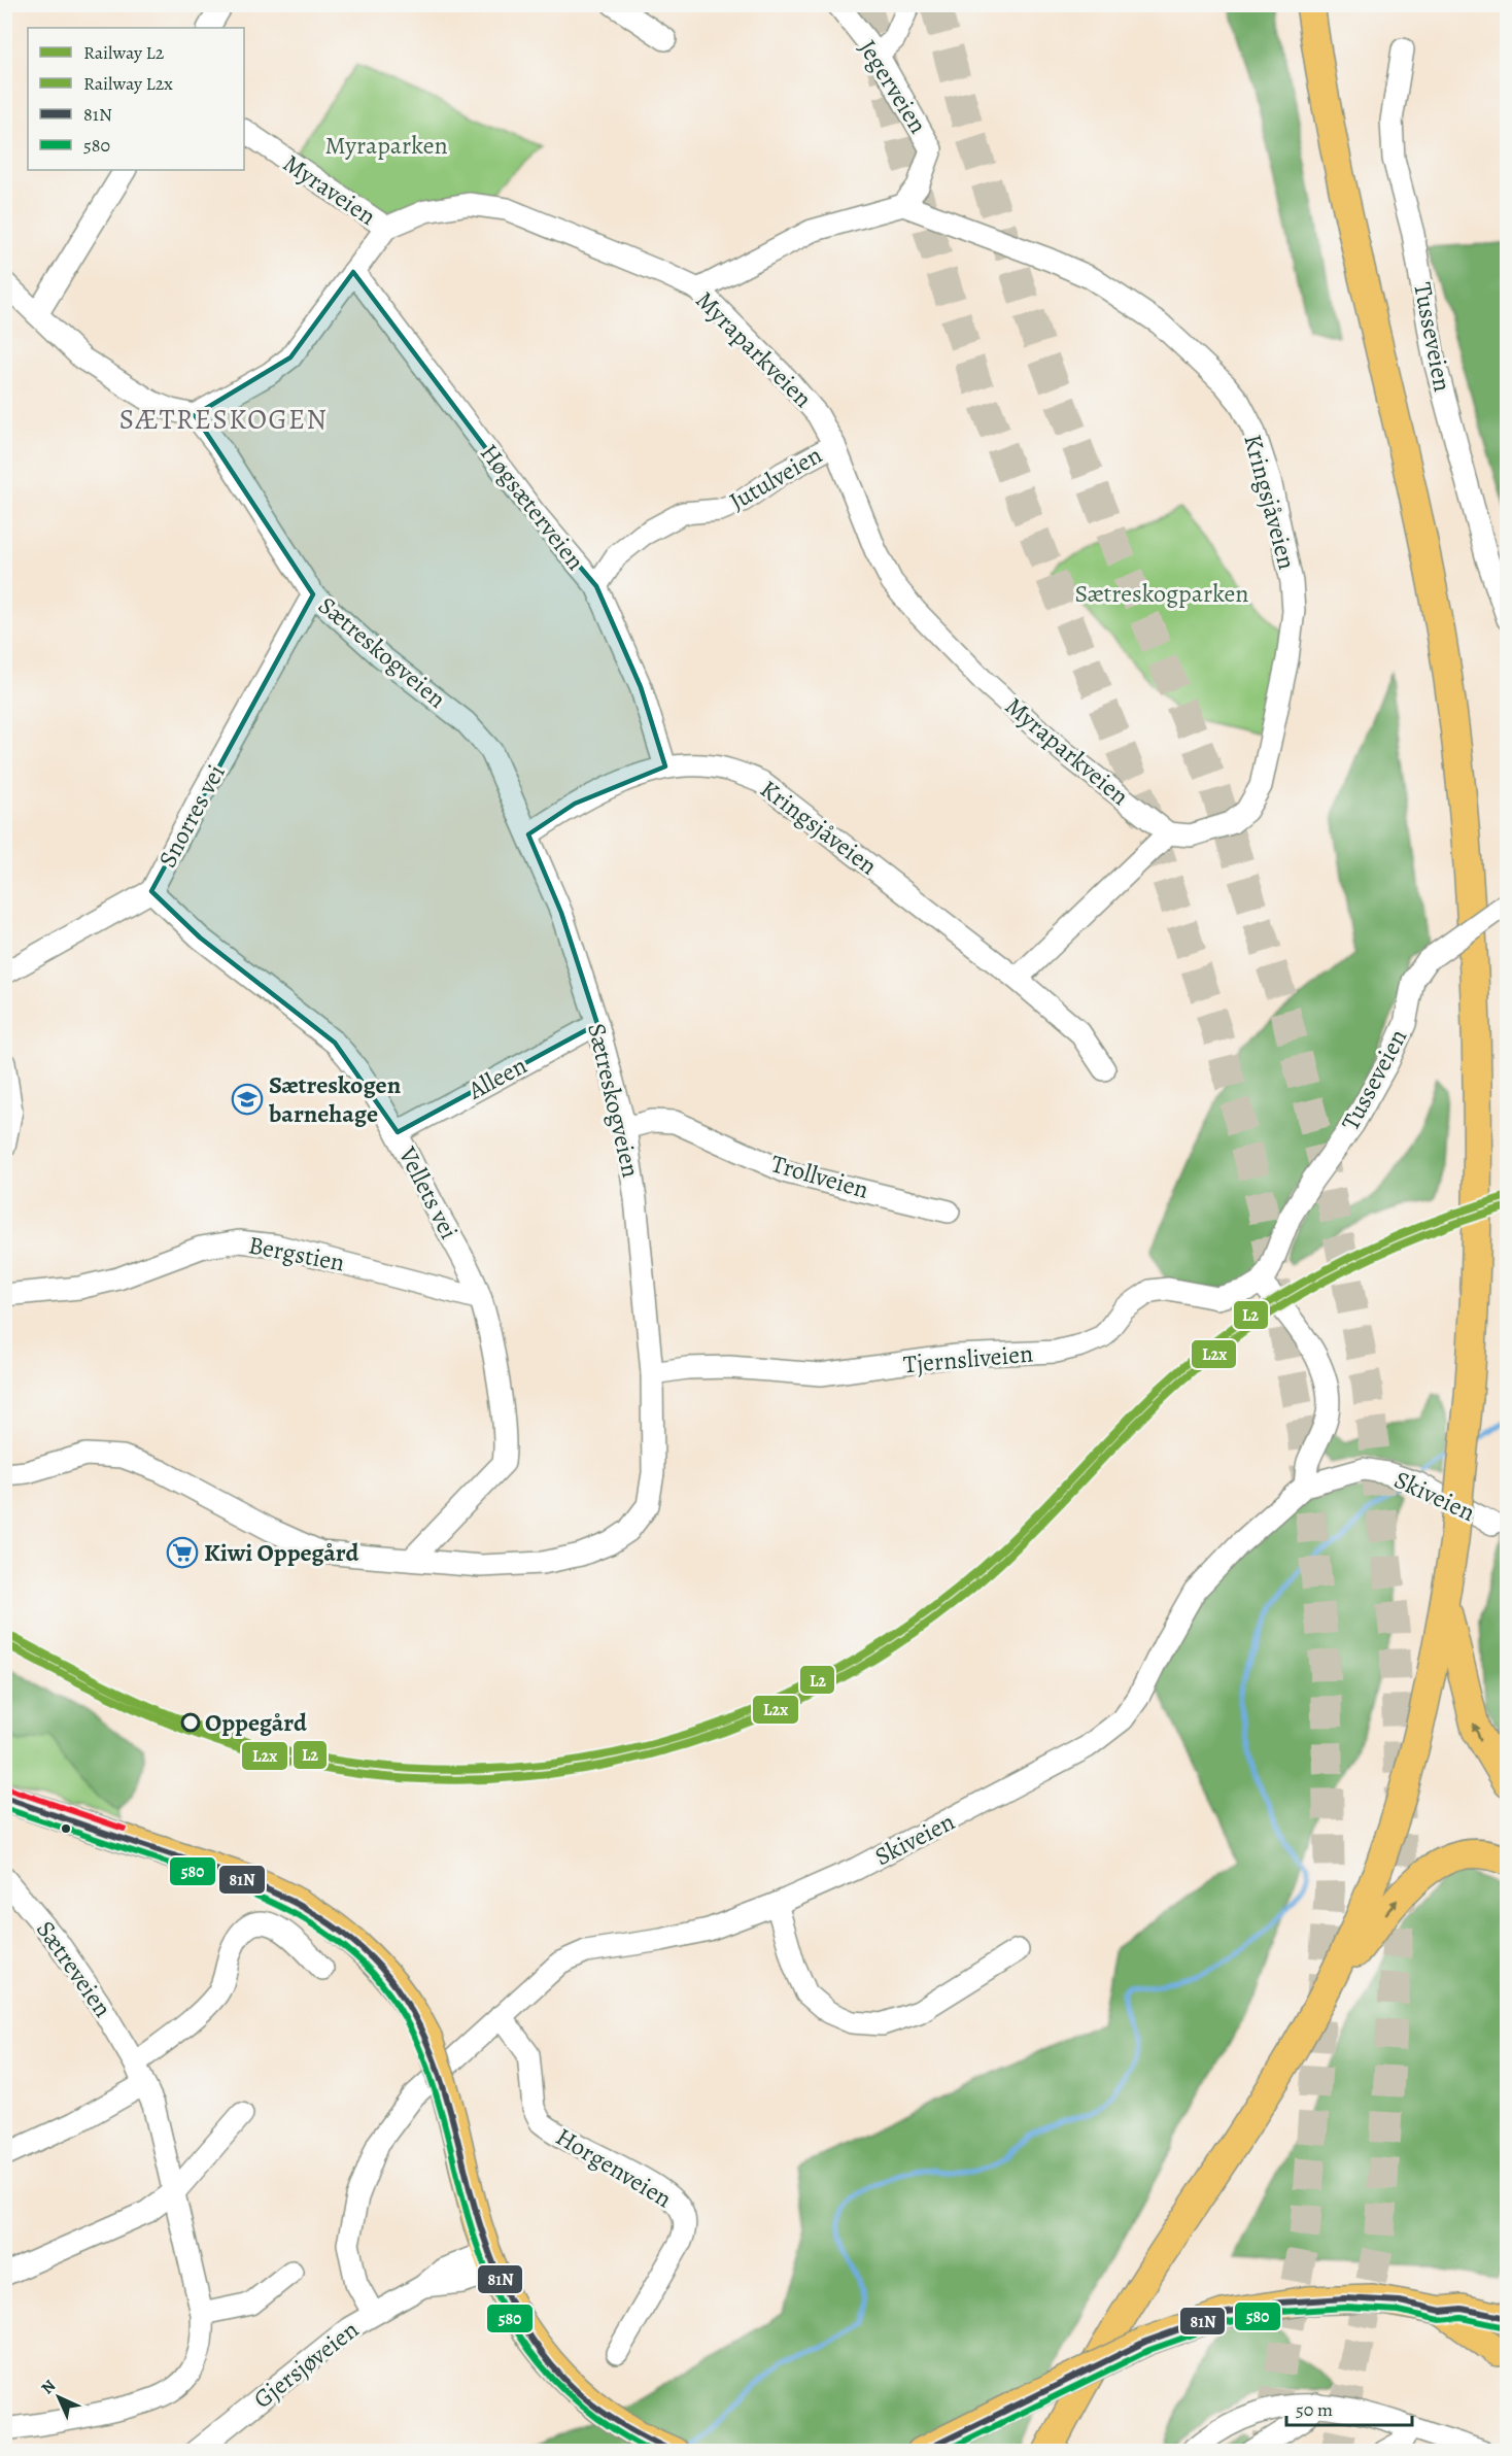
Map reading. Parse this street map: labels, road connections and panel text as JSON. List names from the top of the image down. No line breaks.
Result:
{"streets":{"street":["Jegerveien","Myraveien","Tusseveien","Myraparkveien","Jutulveien","Kringsjåveien","Høgsæterveien","Sætreskogveien","Snorres vei","Alleen","Trollveien","Vellets vei","Bergstien","Tjernsliveien","Skiveien","Sætreveien","Horgenveien","Gjersjøveien"]},"crossings":[["Jegerveien","Kringsjåveien"],["Myraveien","Myraparkveien"],["Tusseveien","Tjernsliveien"],["Myraparkveien","Jutulveien"],["Myraparkveien","Kringsjåveien"],["Jutulveien","Høgsæterveien"],["Kringsjåveien","Høgsæterveien"],["Kringsjåveien","Sætreskogveien"],["Sætreskogveien","Snorres vei"],["Sætreskogveien","Alleen"],["Sætreskogveien","Trollveien"],["Sætreskogveien","Vellets vei"],["Sætreskogveien","Tjernsliveien"],["Snorres vei","Vellets vei"],["Alleen","Vellets vei"],["Vellets vei","Bergstien"],["Skiveien","Horgenveien"],["Skiveien","Gjersjøveien"]],"districts":["SÆTRESKOGEN"],"parks":["Myraparken","Sætreskogparken"],"places":{"school or university":["Sætreskogen barnehage"],"supermarket":["Kiwi Oppegård"],"other":["Oppegård"]},"lines":["rail line L2","rail line L2x","transit line 81N","transit line 580"],"legend":["Railway L2","Railway L2x","81N","580"],"scale_bar":"50 m","north":"top left"}
